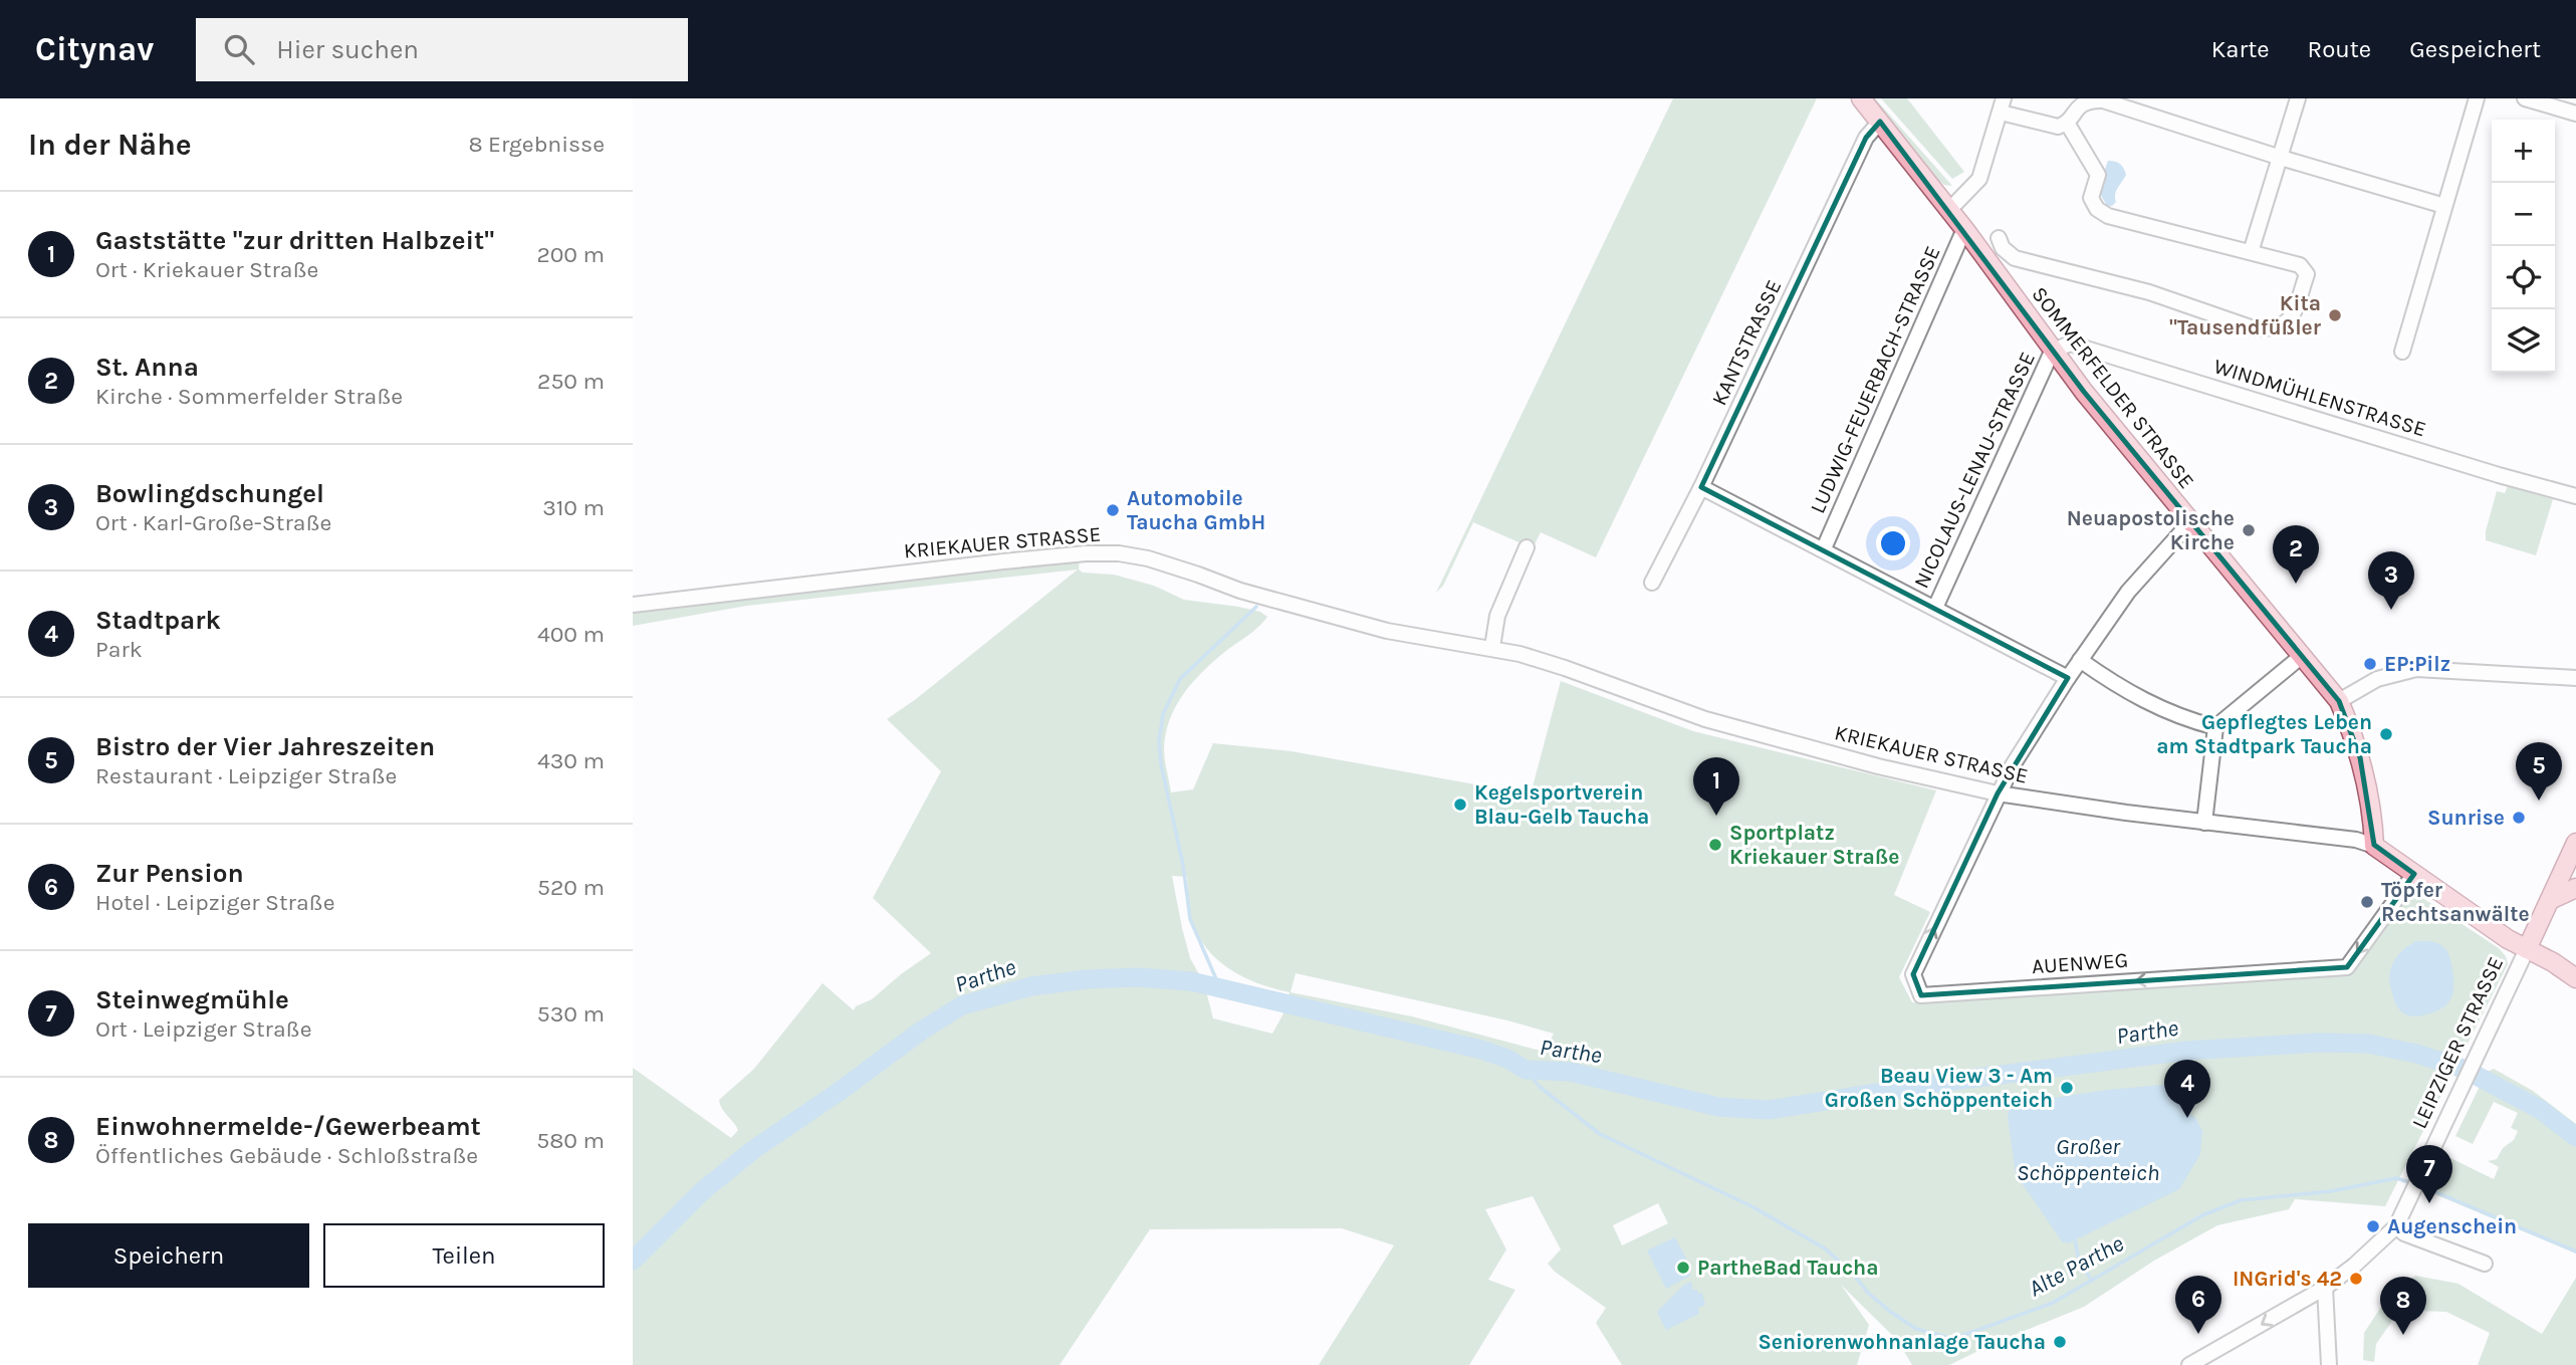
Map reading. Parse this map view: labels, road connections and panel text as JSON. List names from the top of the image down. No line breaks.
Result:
{"streets":{"main road":["SOMMERFELDER STRASSE","LEIPZIGER STRASSE"],"street":["KANTSTRASSE","LUDWIG-FEUERBACH-STRASSE","WINDMÜHLENSTRASSE","NICOLAUS-LENAU-STRASSE","KRIEKAUER STRASSE","AUENWEG"]},"crossings":[["KANTSTRASSE","SOMMERFELDER STRASSE"],["LUDWIG-FEUERBACH-STRASSE","SOMMERFELDER STRASSE"],["SOMMERFELDER STRASSE","WINDMÜHLENSTRASSE"],["SOMMERFELDER STRASSE","NICOLAUS-LENAU-STRASSE"],["SOMMERFELDER STRASSE","KRIEKAUER STRASSE"],["WINDMÜHLENSTRASSE","NICOLAUS-LENAU-STRASSE"],["KRIEKAUER STRASSE","AUENWEG"]],"water":["Parthe","Großer Schöppenteich","Alte Parthe"],"places":["Kita \"Tausendfüßler","Automobile Taucha GmbH","Neuapostolische Kirche","EP:Pilz","Gepflegtes Leben am Stadtpark Taucha","Kegelsportverein Blau-Gelb Taucha","Sunrise","Sportplatz Kriekauer Straße","Töpfer Rechtsanwälte","Beau View 3 - Am Großen Schöppenteich","Augenschein","PartheBad Taucha","INGrid's 42","Seniorenwohnanlage Taucha"],"page":{"header":"Citynav","search":"Hier suchen","nav":["Karte","Route","Gespeichert"],"heading":["In der Nähe","8 Ergebnisse"],"map_buttons":["+","−"],"list":[{"mark":"1","name":"Gaststätte \"zur dritten Halbzeit\"","note":"Ort · Kriekauer Straße","value":"200 m"},{"mark":"2","name":"St. Anna","note":"Kirche · Sommerfelder Straße","value":"250 m"},{"mark":"3","name":"Bowlingdschungel","note":"Ort · Karl-Große-Straße","value":"310 m"},{"mark":"4","name":"Stadtpark","note":"Park","value":"400 m"},{"mark":"5","name":"Bistro der Vier Jahreszeiten","note":"Restaurant · Leipziger Straße","value":"430 m"},{"mark":"6","name":"Zur Pension","note":"Hotel · Leipziger Straße","value":"520 m"},{"mark":"7","name":"Steinwegmühle","note":"Ort · Leipziger Straße","value":"530 m"},{"mark":"8","name":"Einwohnermelde-/Gewerbeamt","note":"Öffentliches Gebäude · Schloßstraße","value":"580 m"}],"pins":["2","3","5","1","4","7","6","8"],"buttons":["Speichern","Teilen"]}}
